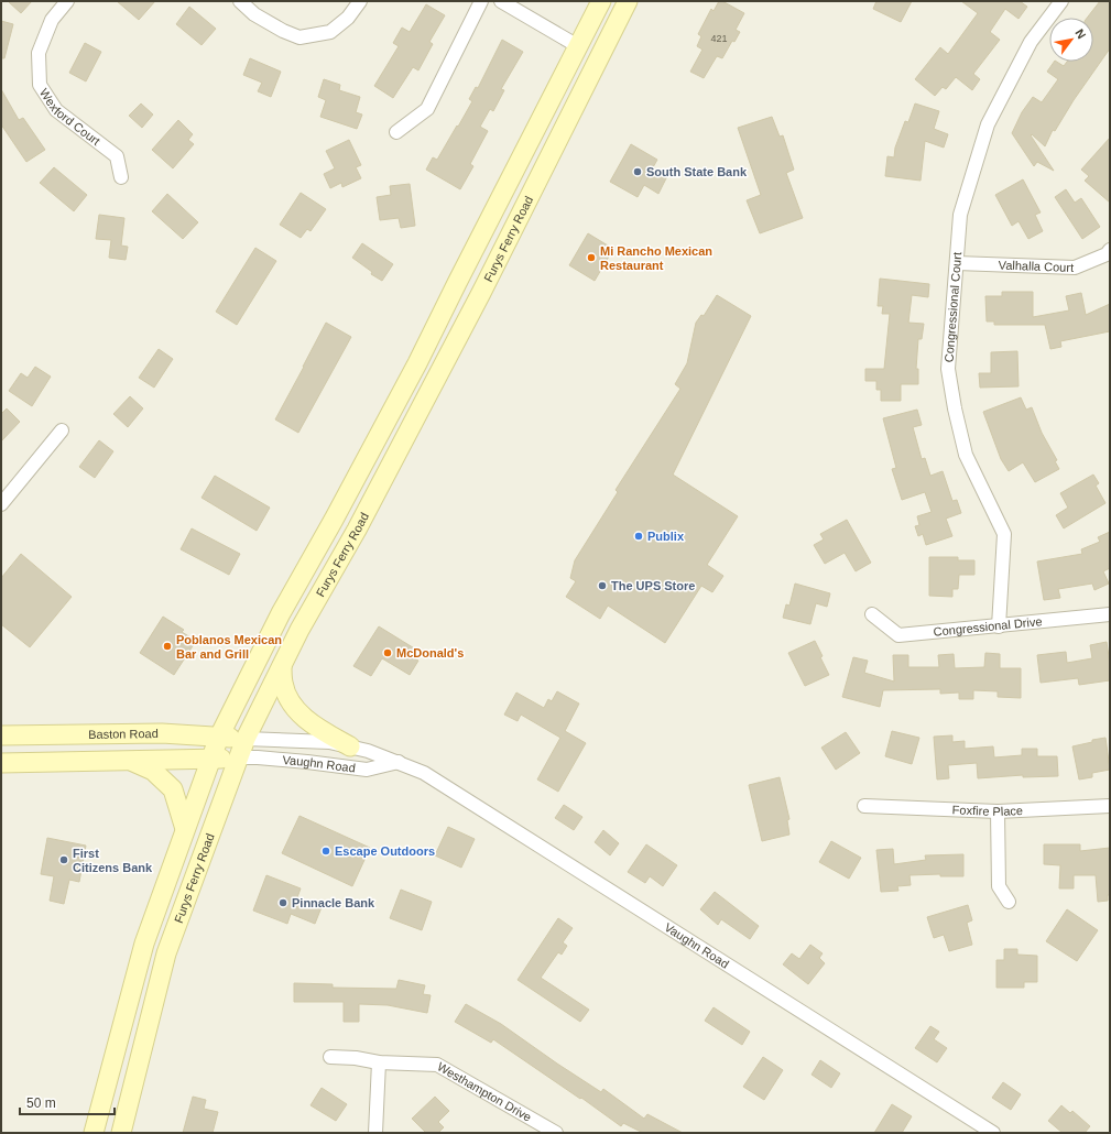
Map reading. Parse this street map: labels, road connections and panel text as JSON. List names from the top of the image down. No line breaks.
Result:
{"streets":{"main road":["Furys Ferry Road","Baston Road"],"street":["Wexford Court","Valhalla Court","Congressional Court","Congressional Drive","Vaughn Road","Foxfire Place","Westhampton Drive"]},"crossings":[["Furys Ferry Road","Baston Road"],["Furys Ferry Road","Vaughn Road"],["Valhalla Court","Congressional Court"],["Congressional Court","Congressional Drive"],["Baston Road","Vaughn Road"]],"places":["South State Bank","Mi Rancho Mexican Restaurant","Publix","The UPS Store","Poblanos Mexican Bar and Grill","McDonald's","Escape Outdoors","First Citizens Bank","Pinnacle Bank"],"house_numbers":["421"],"scale_bar":"50 m","north":"top right"}
